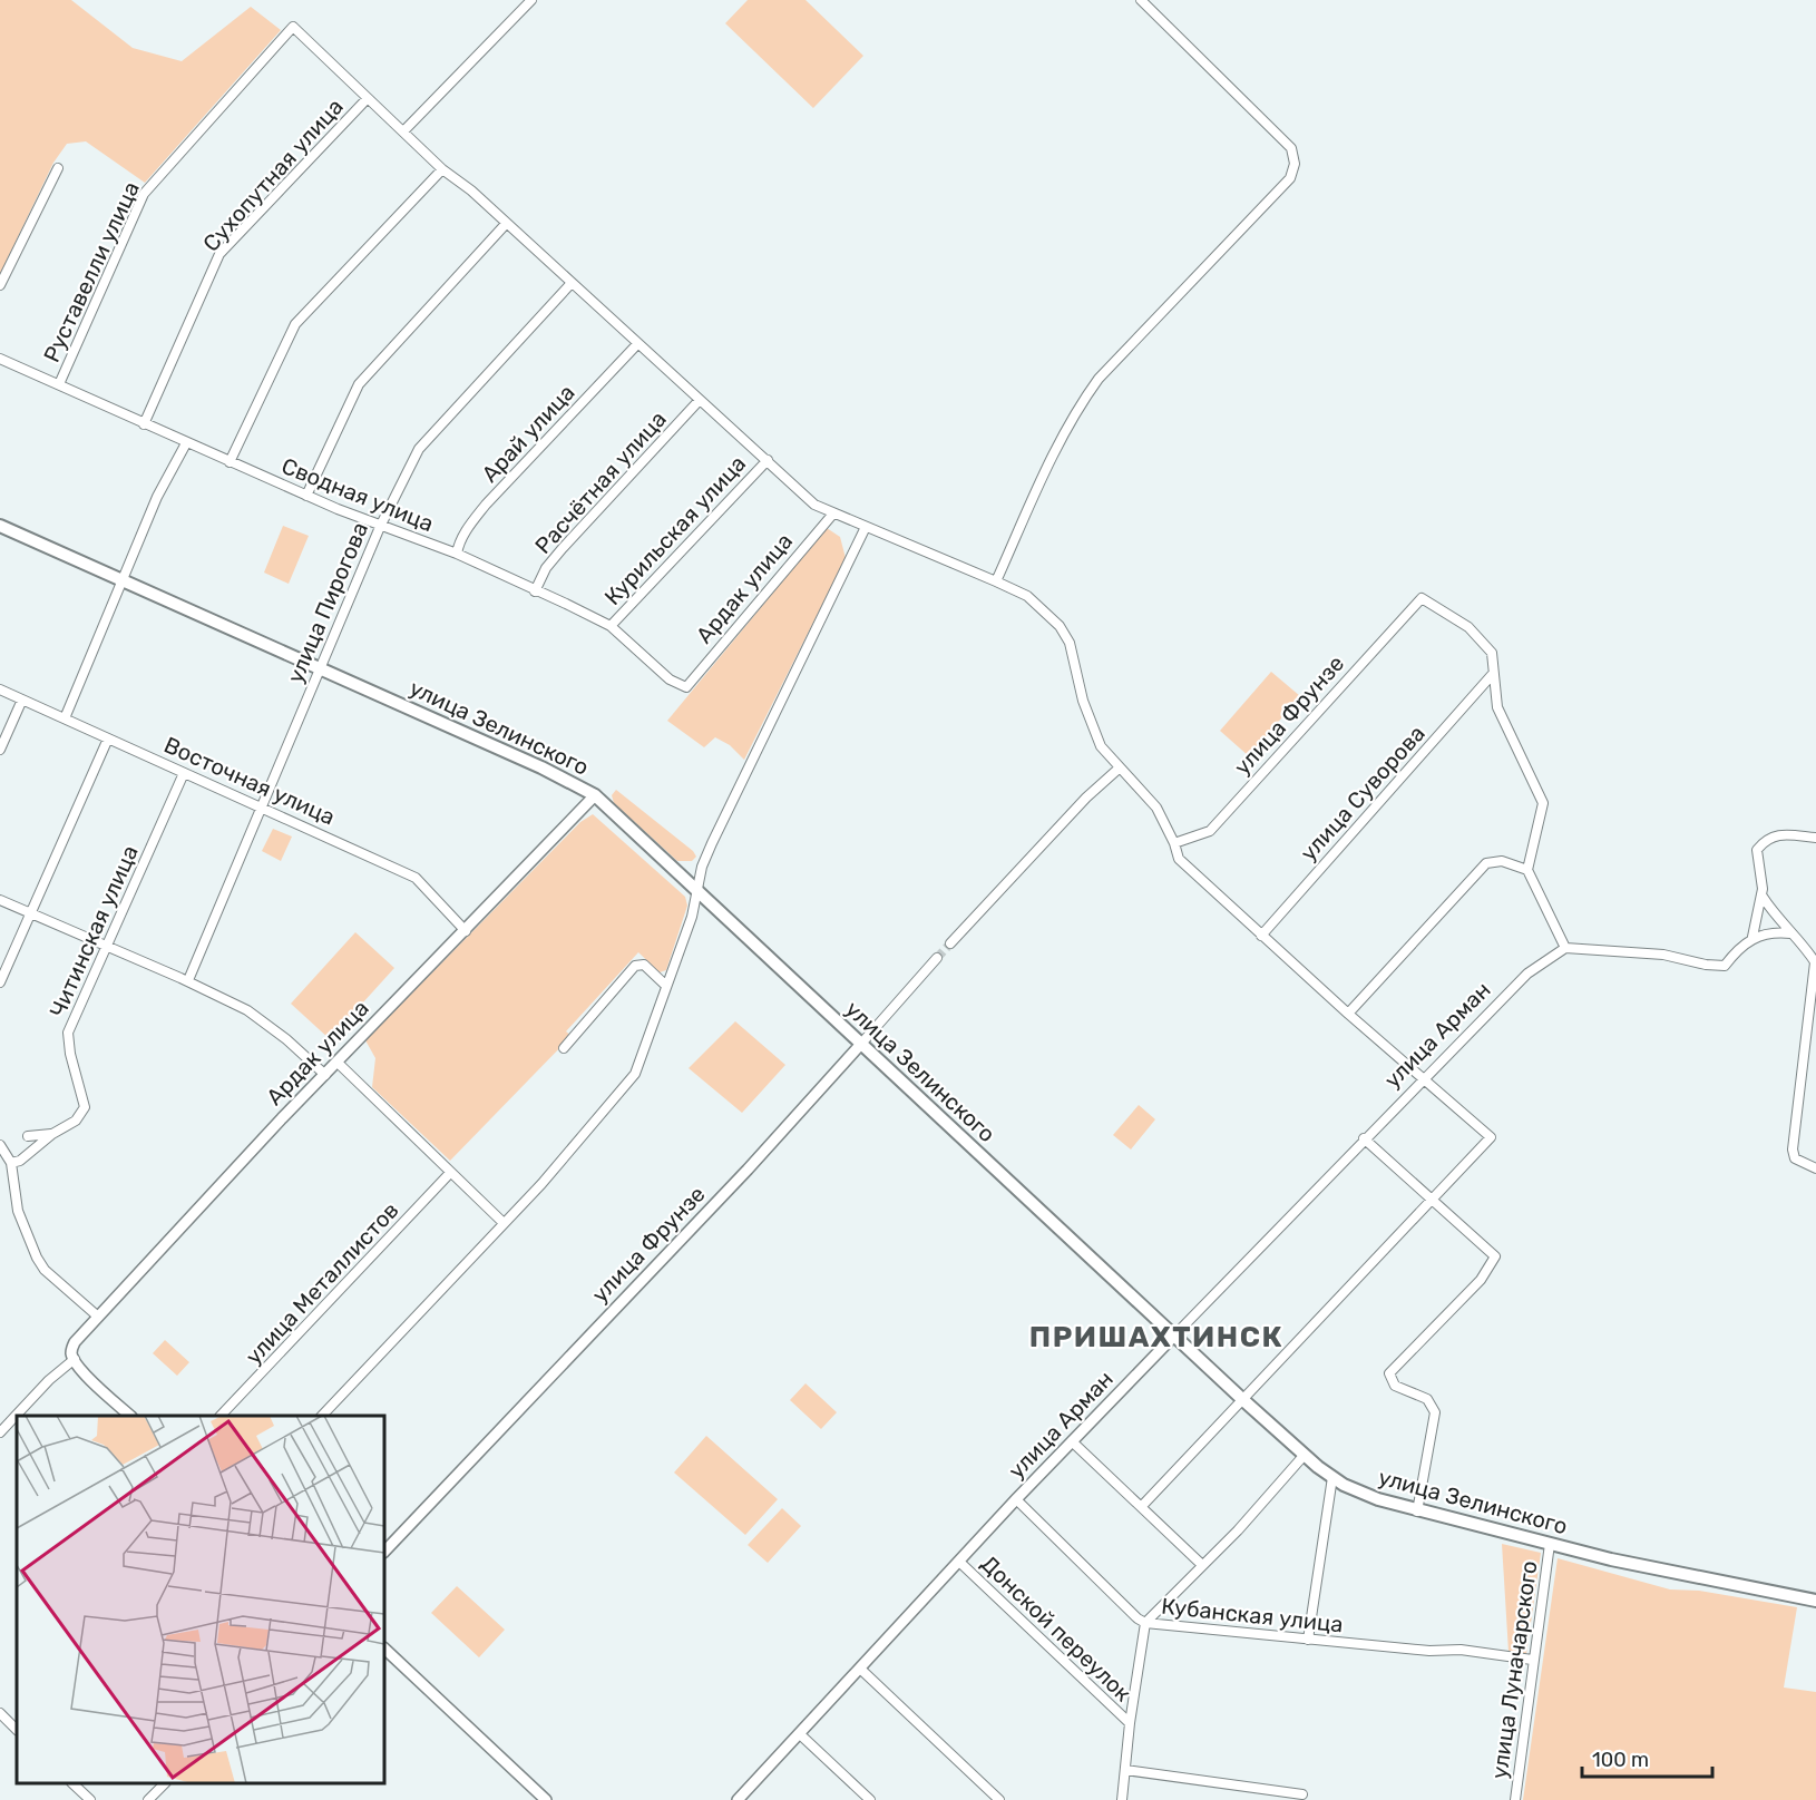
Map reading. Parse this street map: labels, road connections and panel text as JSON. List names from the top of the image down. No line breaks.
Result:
{"streets":{"main road":["улица Зелинского"],"street":["Сухопутная улица","Руставелли улица","Арай улица","Расчётная улица","Сводная улица","Курильская улица","Ардак улица","улица Пирогова","улица Фрунзе","Восточная улица","улица Суворова","Читинская улица","улица Арман","улица Металлистов","Кубанская улица","Донской переулок","улица Луначарского"]},"crossings":[["Сухопутная улица","Руставелли улица"],["Сухопутная улица","Сводная улица"],["Руставелли улица","Сводная улица"],["Арай улица","Сводная улица"],["Расчётная улица","Сводная улица"],["Сводная улица","Курильская улица"],["Сводная улица","Ардак улица"],["Сводная улица","улица Пирогова"],["Ардак улица","улица Зелинского"],["Ардак улица","Восточная улица"],["улица Пирогова","улица Зелинского"],["улица Пирогова","Восточная улица"],["улица Фрунзе","улица Зелинского"],["улица Фрунзе","улица Суворова"],["улица Зелинского","улица Арман"],["улица Зелинского","улица Луначарского"],["Восточная улица","Читинская улица"],["улица Арман","Кубанская улица"],["улица Арман","Донской переулок"],["Кубанская улица","улица Луначарского"]],"districts":["ПРИШАХТИНСК"],"scale_bar":"100 m"}
